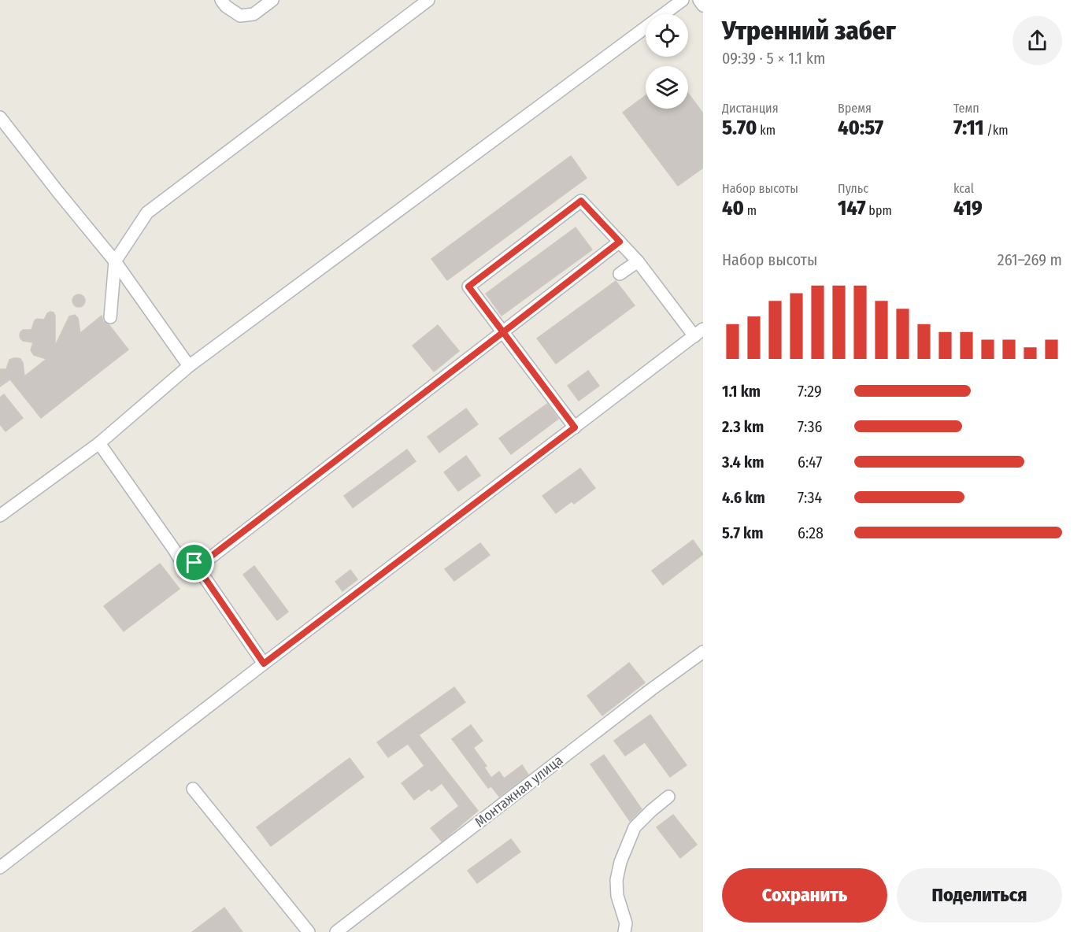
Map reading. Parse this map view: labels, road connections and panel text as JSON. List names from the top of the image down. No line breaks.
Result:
{"streets":{"street":["Монтажная улица"]},"page":{"heading":["Утренний забег","09:39 · 5 × 1.1 km"],"stats":[["Дистанция","5.70 km"],["Время","40:57"],["Темп","7:11 /km"],["Набор высоты","40 m"],["Пульс","147 bpm"],["kcal","419"]],"chart":["Набор высоты","261–269 m"],"list":[{"name":"1.1 km","note":"7:29"},{"name":"2.3 km","note":"7:36"},{"name":"3.4 km","note":"6:47"},{"name":"4.6 km","note":"7:34"},{"name":"5.7 km","note":"6:28"}],"buttons":["Сохранить","Поделиться"]}}
